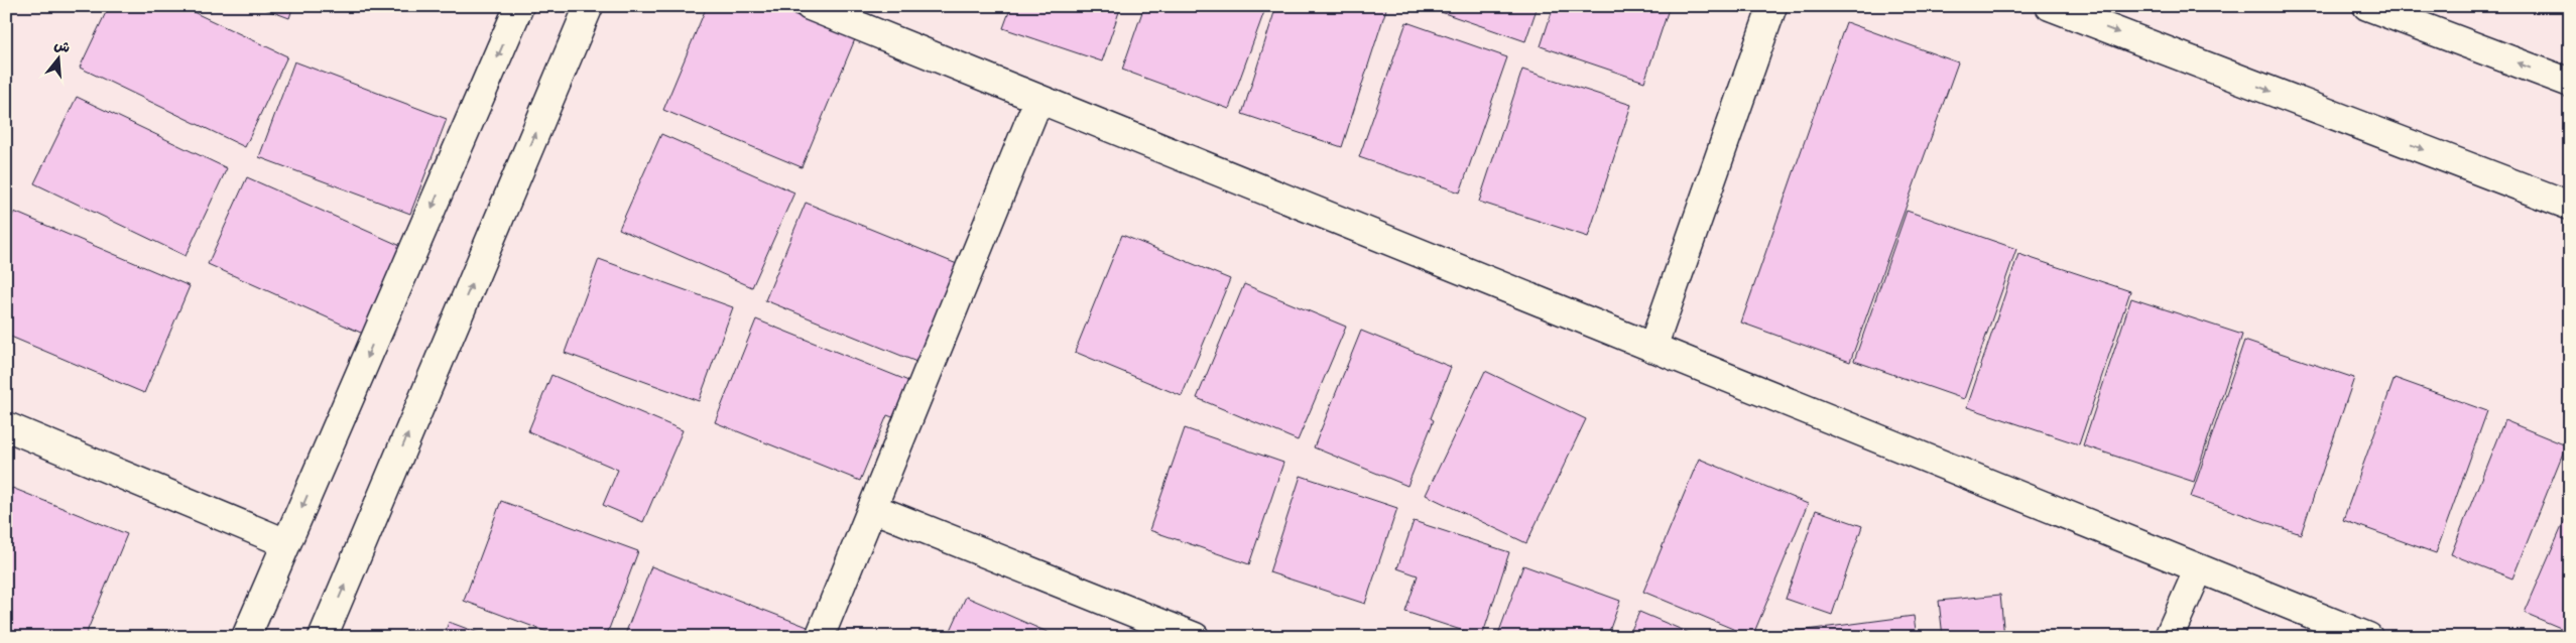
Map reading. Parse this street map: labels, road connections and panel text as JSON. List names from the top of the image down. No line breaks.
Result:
{"north":"top"}
